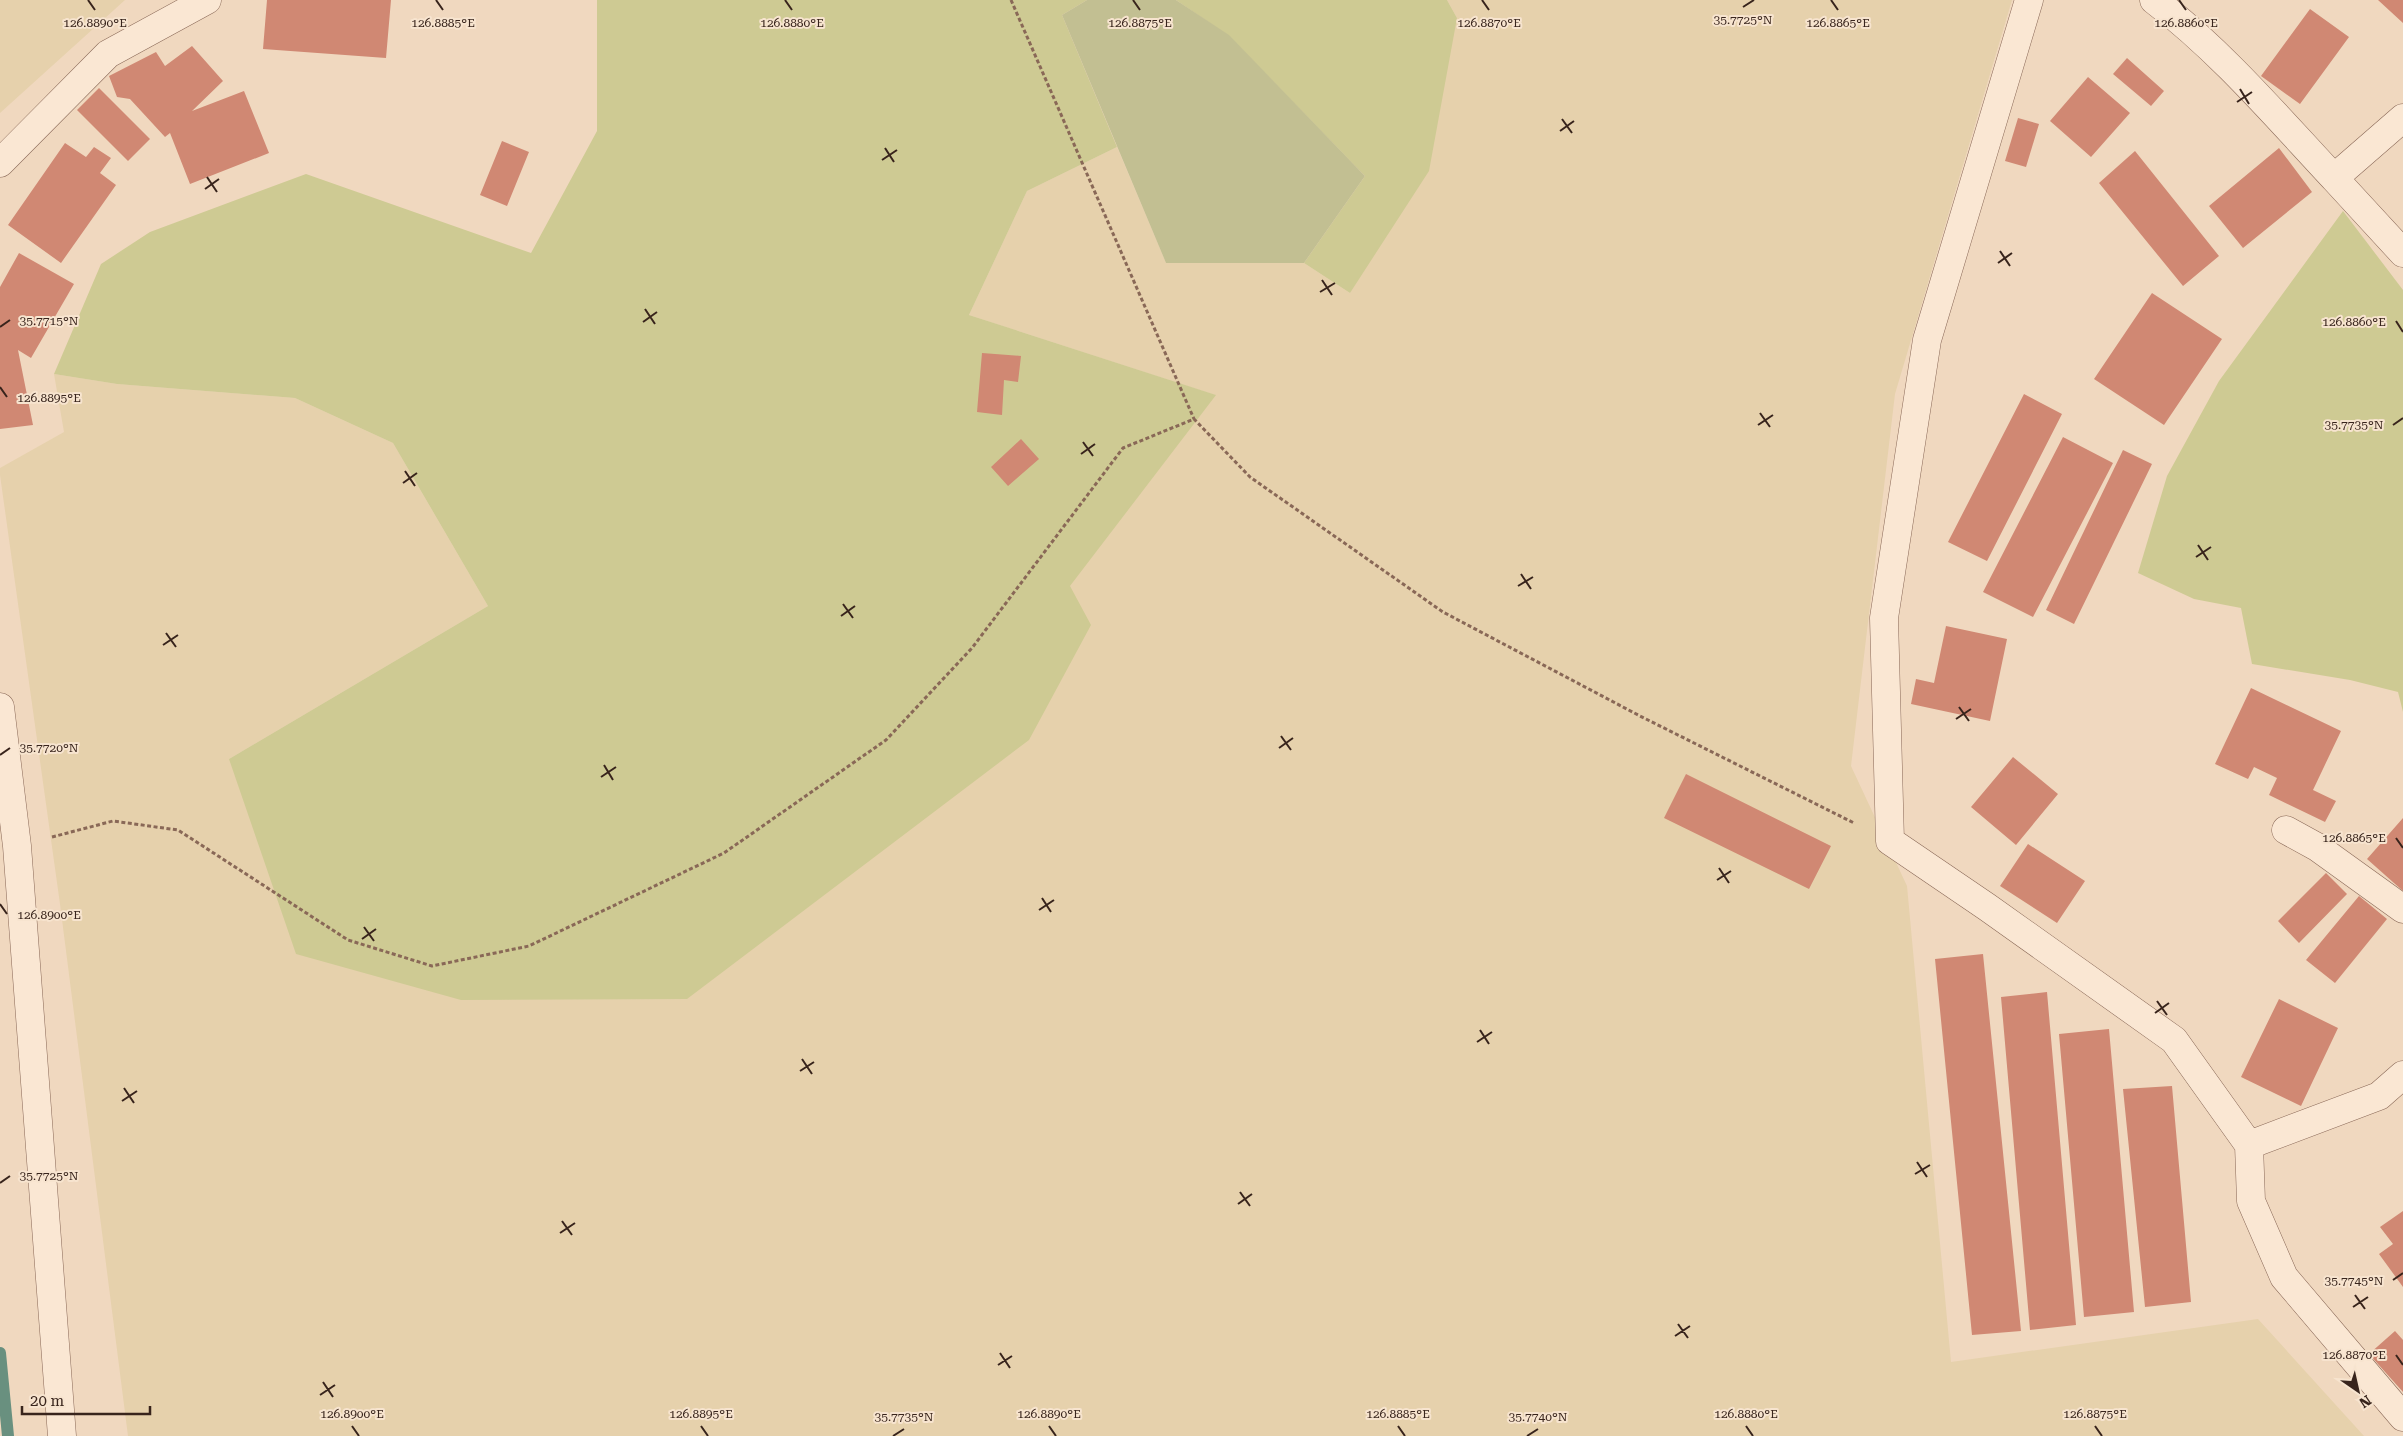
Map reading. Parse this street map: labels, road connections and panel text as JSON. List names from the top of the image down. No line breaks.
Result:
{"scale_bar":"20 m","north":"bottom right","coordinates":["35.7725°N","126.8890°E","126.8885°E","126.8875°E","126.8865°E","126.8860°E","126.8880°E","126.8870°E","35.7715°N","126.8895°E","35.7735°N","35.7720°N","126.8900°E","35.7745°N","35.7740°N"]}
